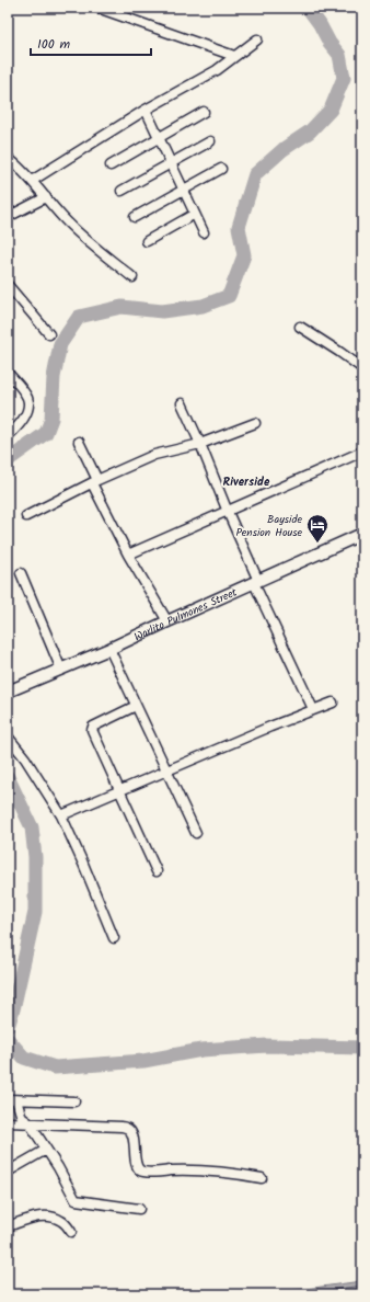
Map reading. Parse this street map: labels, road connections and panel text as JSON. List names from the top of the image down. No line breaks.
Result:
{"streets":{"street":["Warlito Pulmones Street"]},"districts":["Riverside"],"places":{"hotel":["Bayside Pension House"]},"scale_bar":"100 m"}
